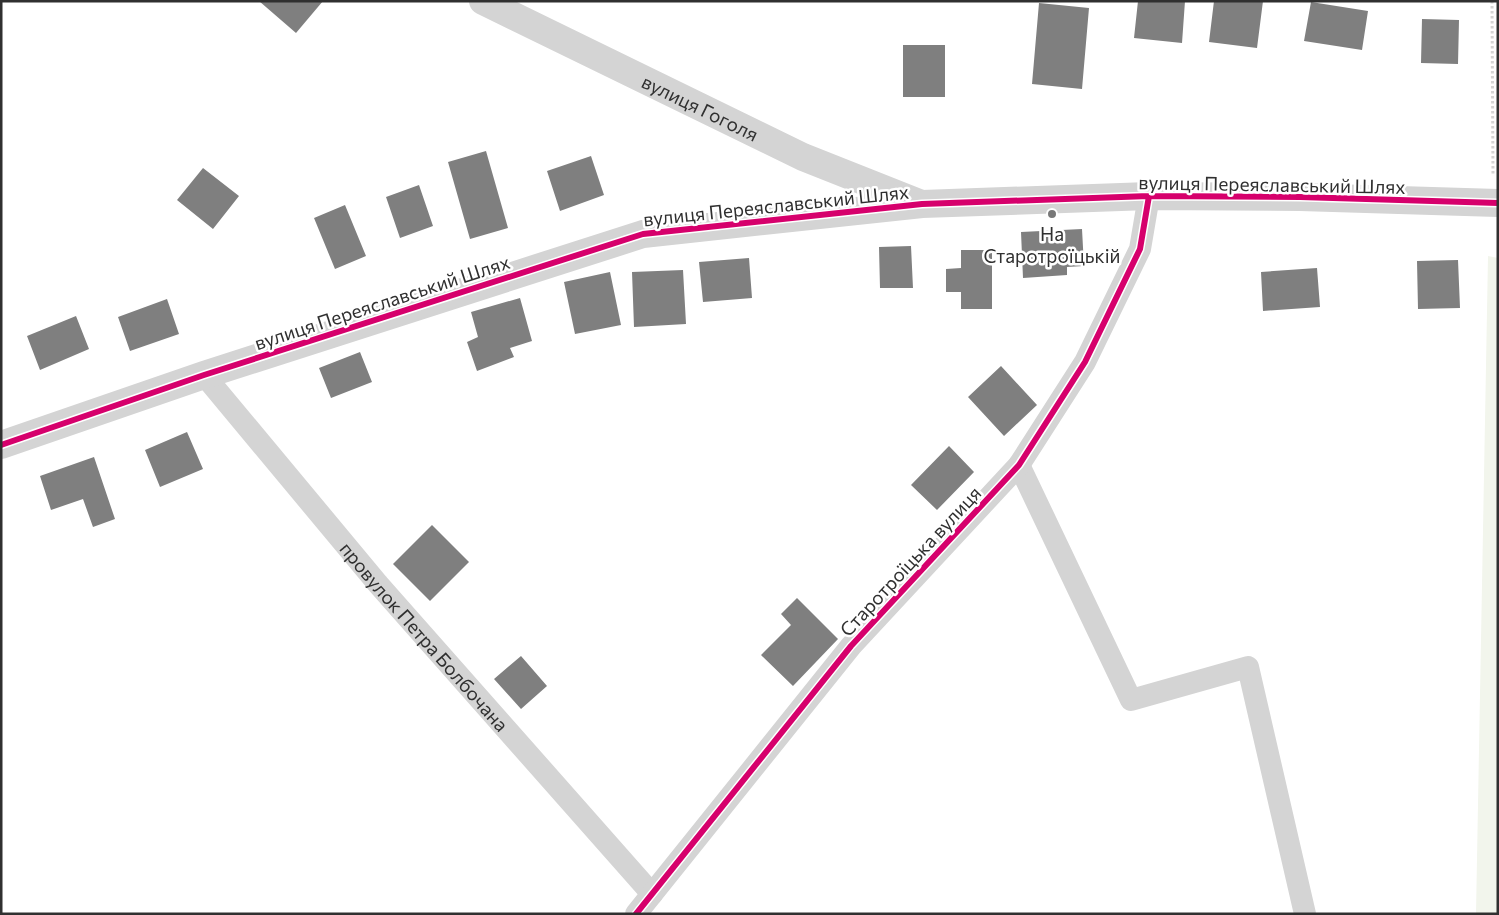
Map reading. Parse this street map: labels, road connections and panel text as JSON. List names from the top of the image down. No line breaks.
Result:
{"streets":{"street":["вулиця Гоголя","вулиця Переяславський Шлях","Старотроїцька вулиця","провулок Петра Болбочана"]},"crossings":[["вулиця Гоголя","вулиця Переяславський Шлях"],["вулиця Переяславський Шлях","Старотроїцька вулиця"],["вулиця Переяславський Шлях","провулок Петра Болбочана"],["Старотроїцька вулиця","провулок Петра Болбочана"]],"places":["На Старотроїцькій"]}
